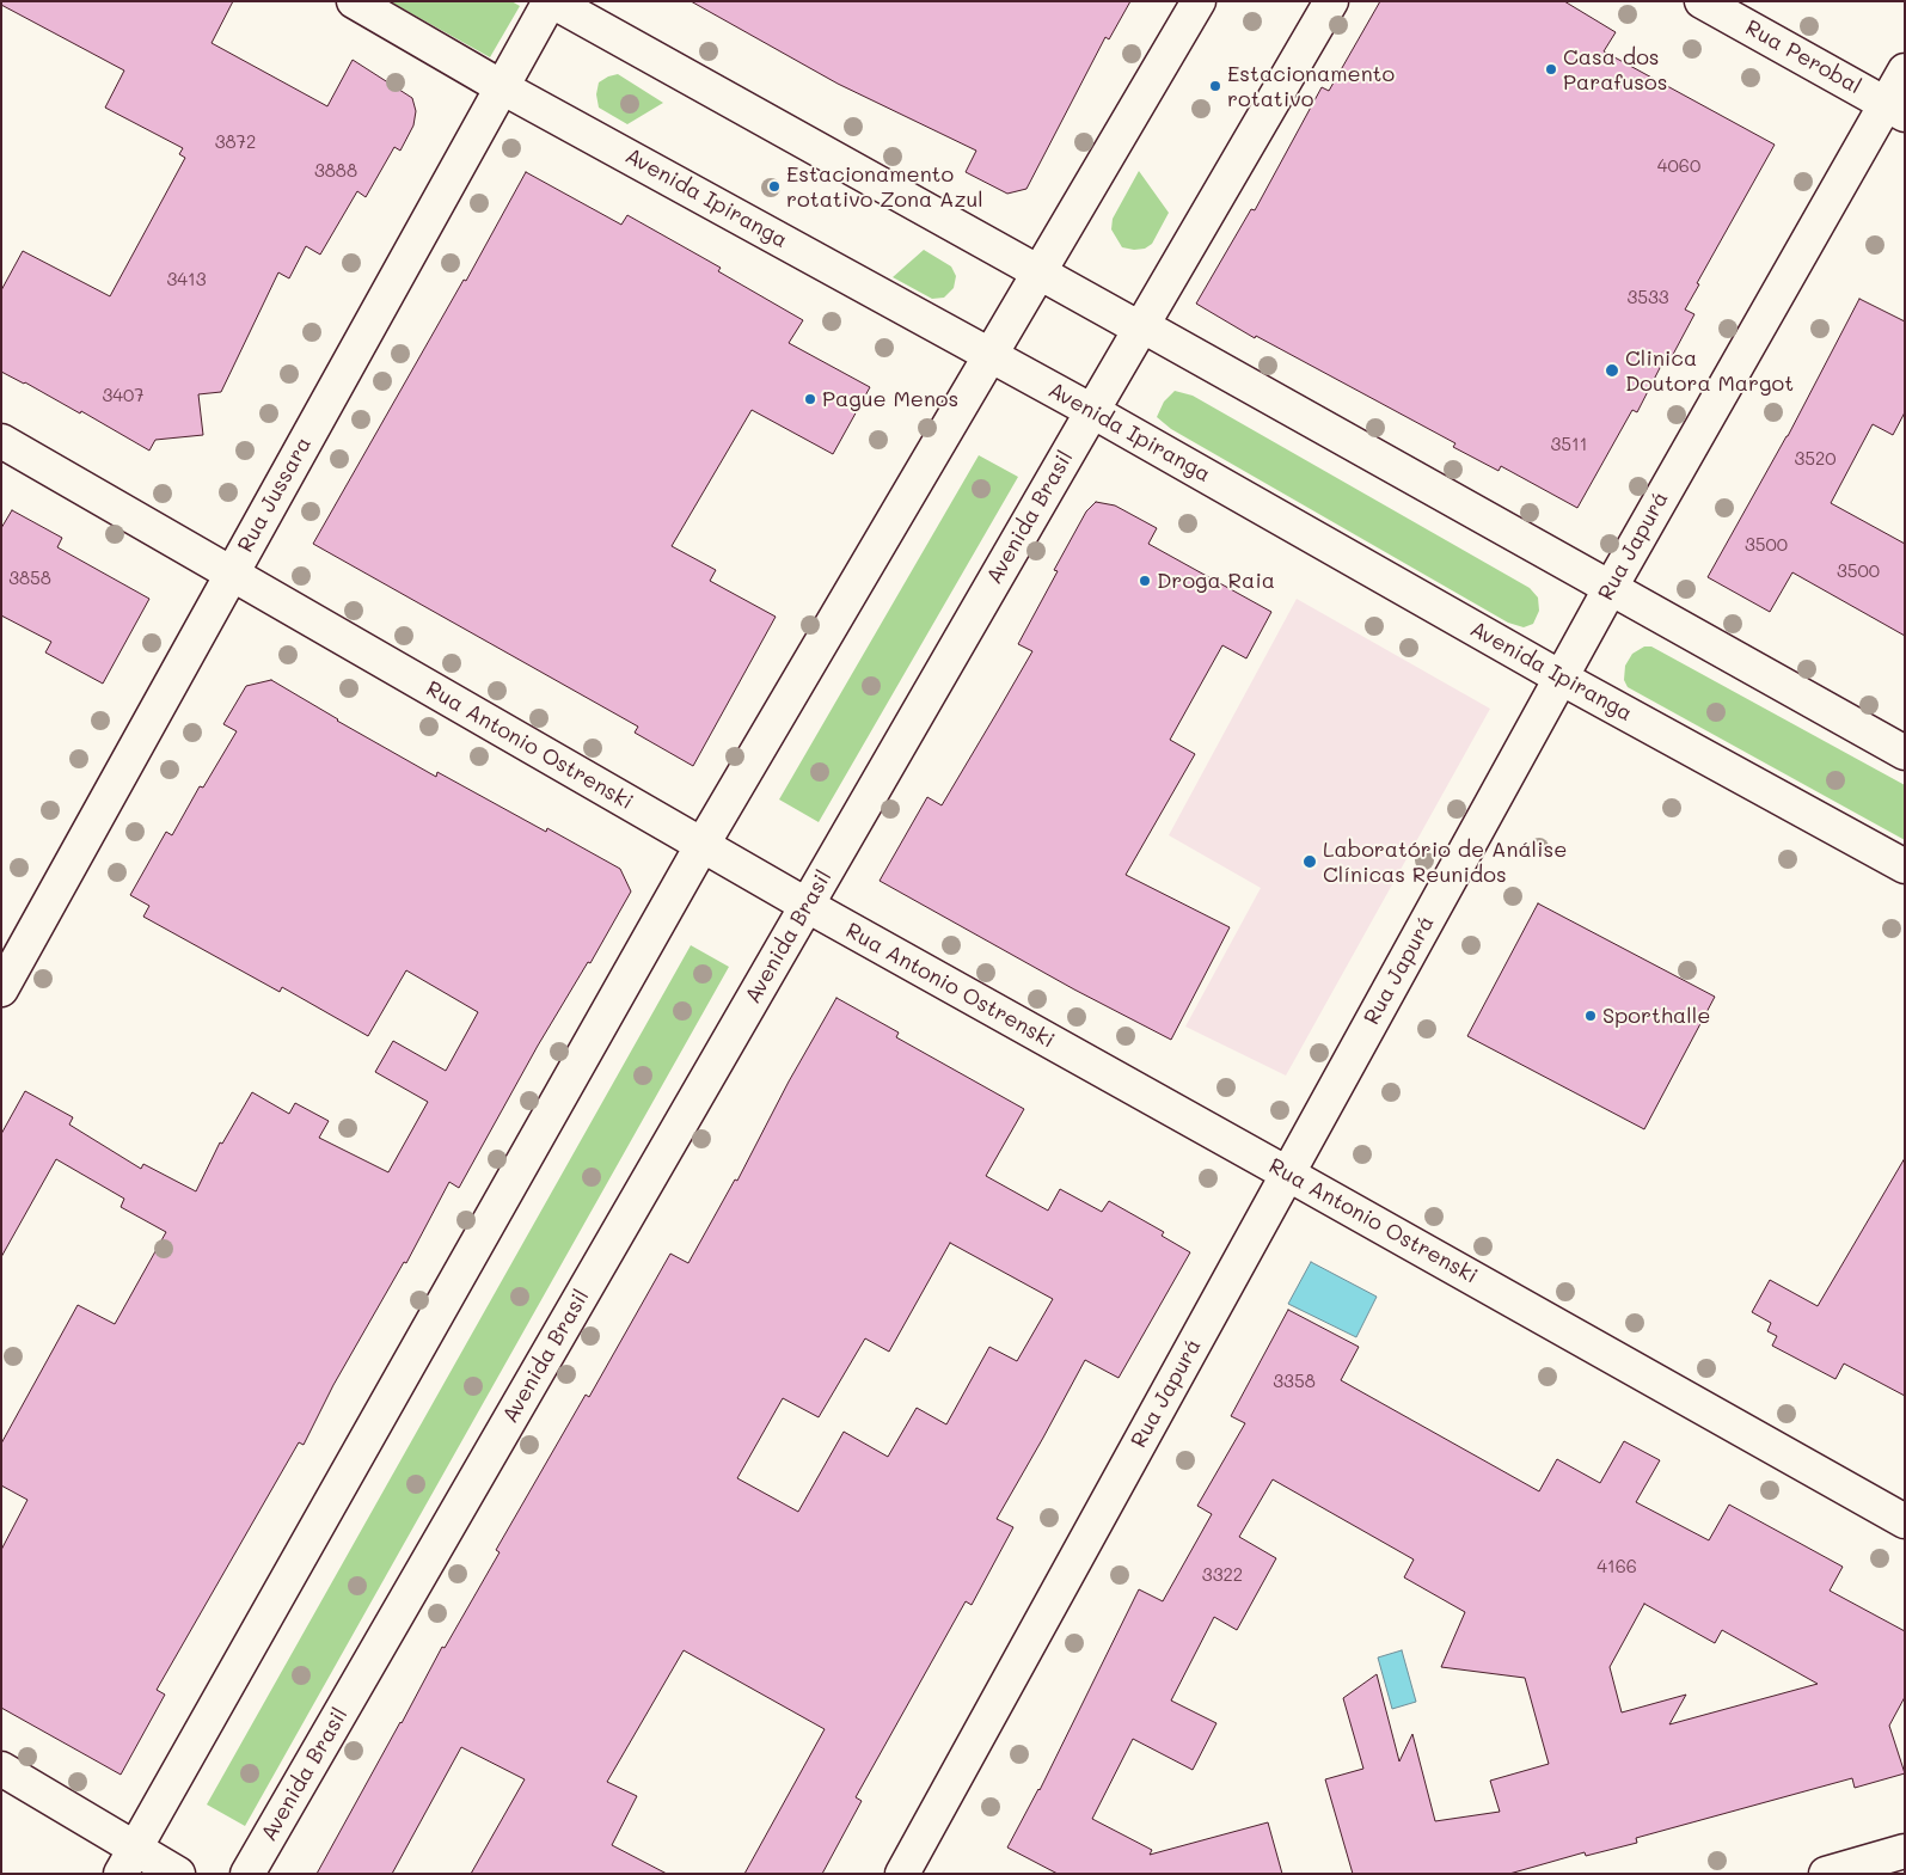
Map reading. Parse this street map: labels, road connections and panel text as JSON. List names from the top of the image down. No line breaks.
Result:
{"streets":{"street":["Rua Perobal","Avenida Ipiranga","Rua Jussara","Avenida Brasil","Rua Japurá","Rua Antonio Ostrenski"]},"crossings":[["Rua Perobal","Rua Japurá"],["Avenida Ipiranga","Rua Jussara"],["Avenida Ipiranga","Avenida Brasil"],["Avenida Ipiranga","Rua Japurá"],["Rua Jussara","Rua Antonio Ostrenski"],["Avenida Brasil","Rua Antonio Ostrenski"],["Rua Japurá","Rua Antonio Ostrenski"]],"places":["Casa dos Parafusos","Estacionamento rotativo","Estacionamento rotativo Zona Azul","Clinica Doutora Margot","Pague Menos","Droga Raia","Laboratório de Análise Clínicas Reunidos","Sporthalle"],"house_numbers":["3872","4060","3888","3413","3533","3407","3511","3520","3500","3500","3858","3358","4166","3322"]}
